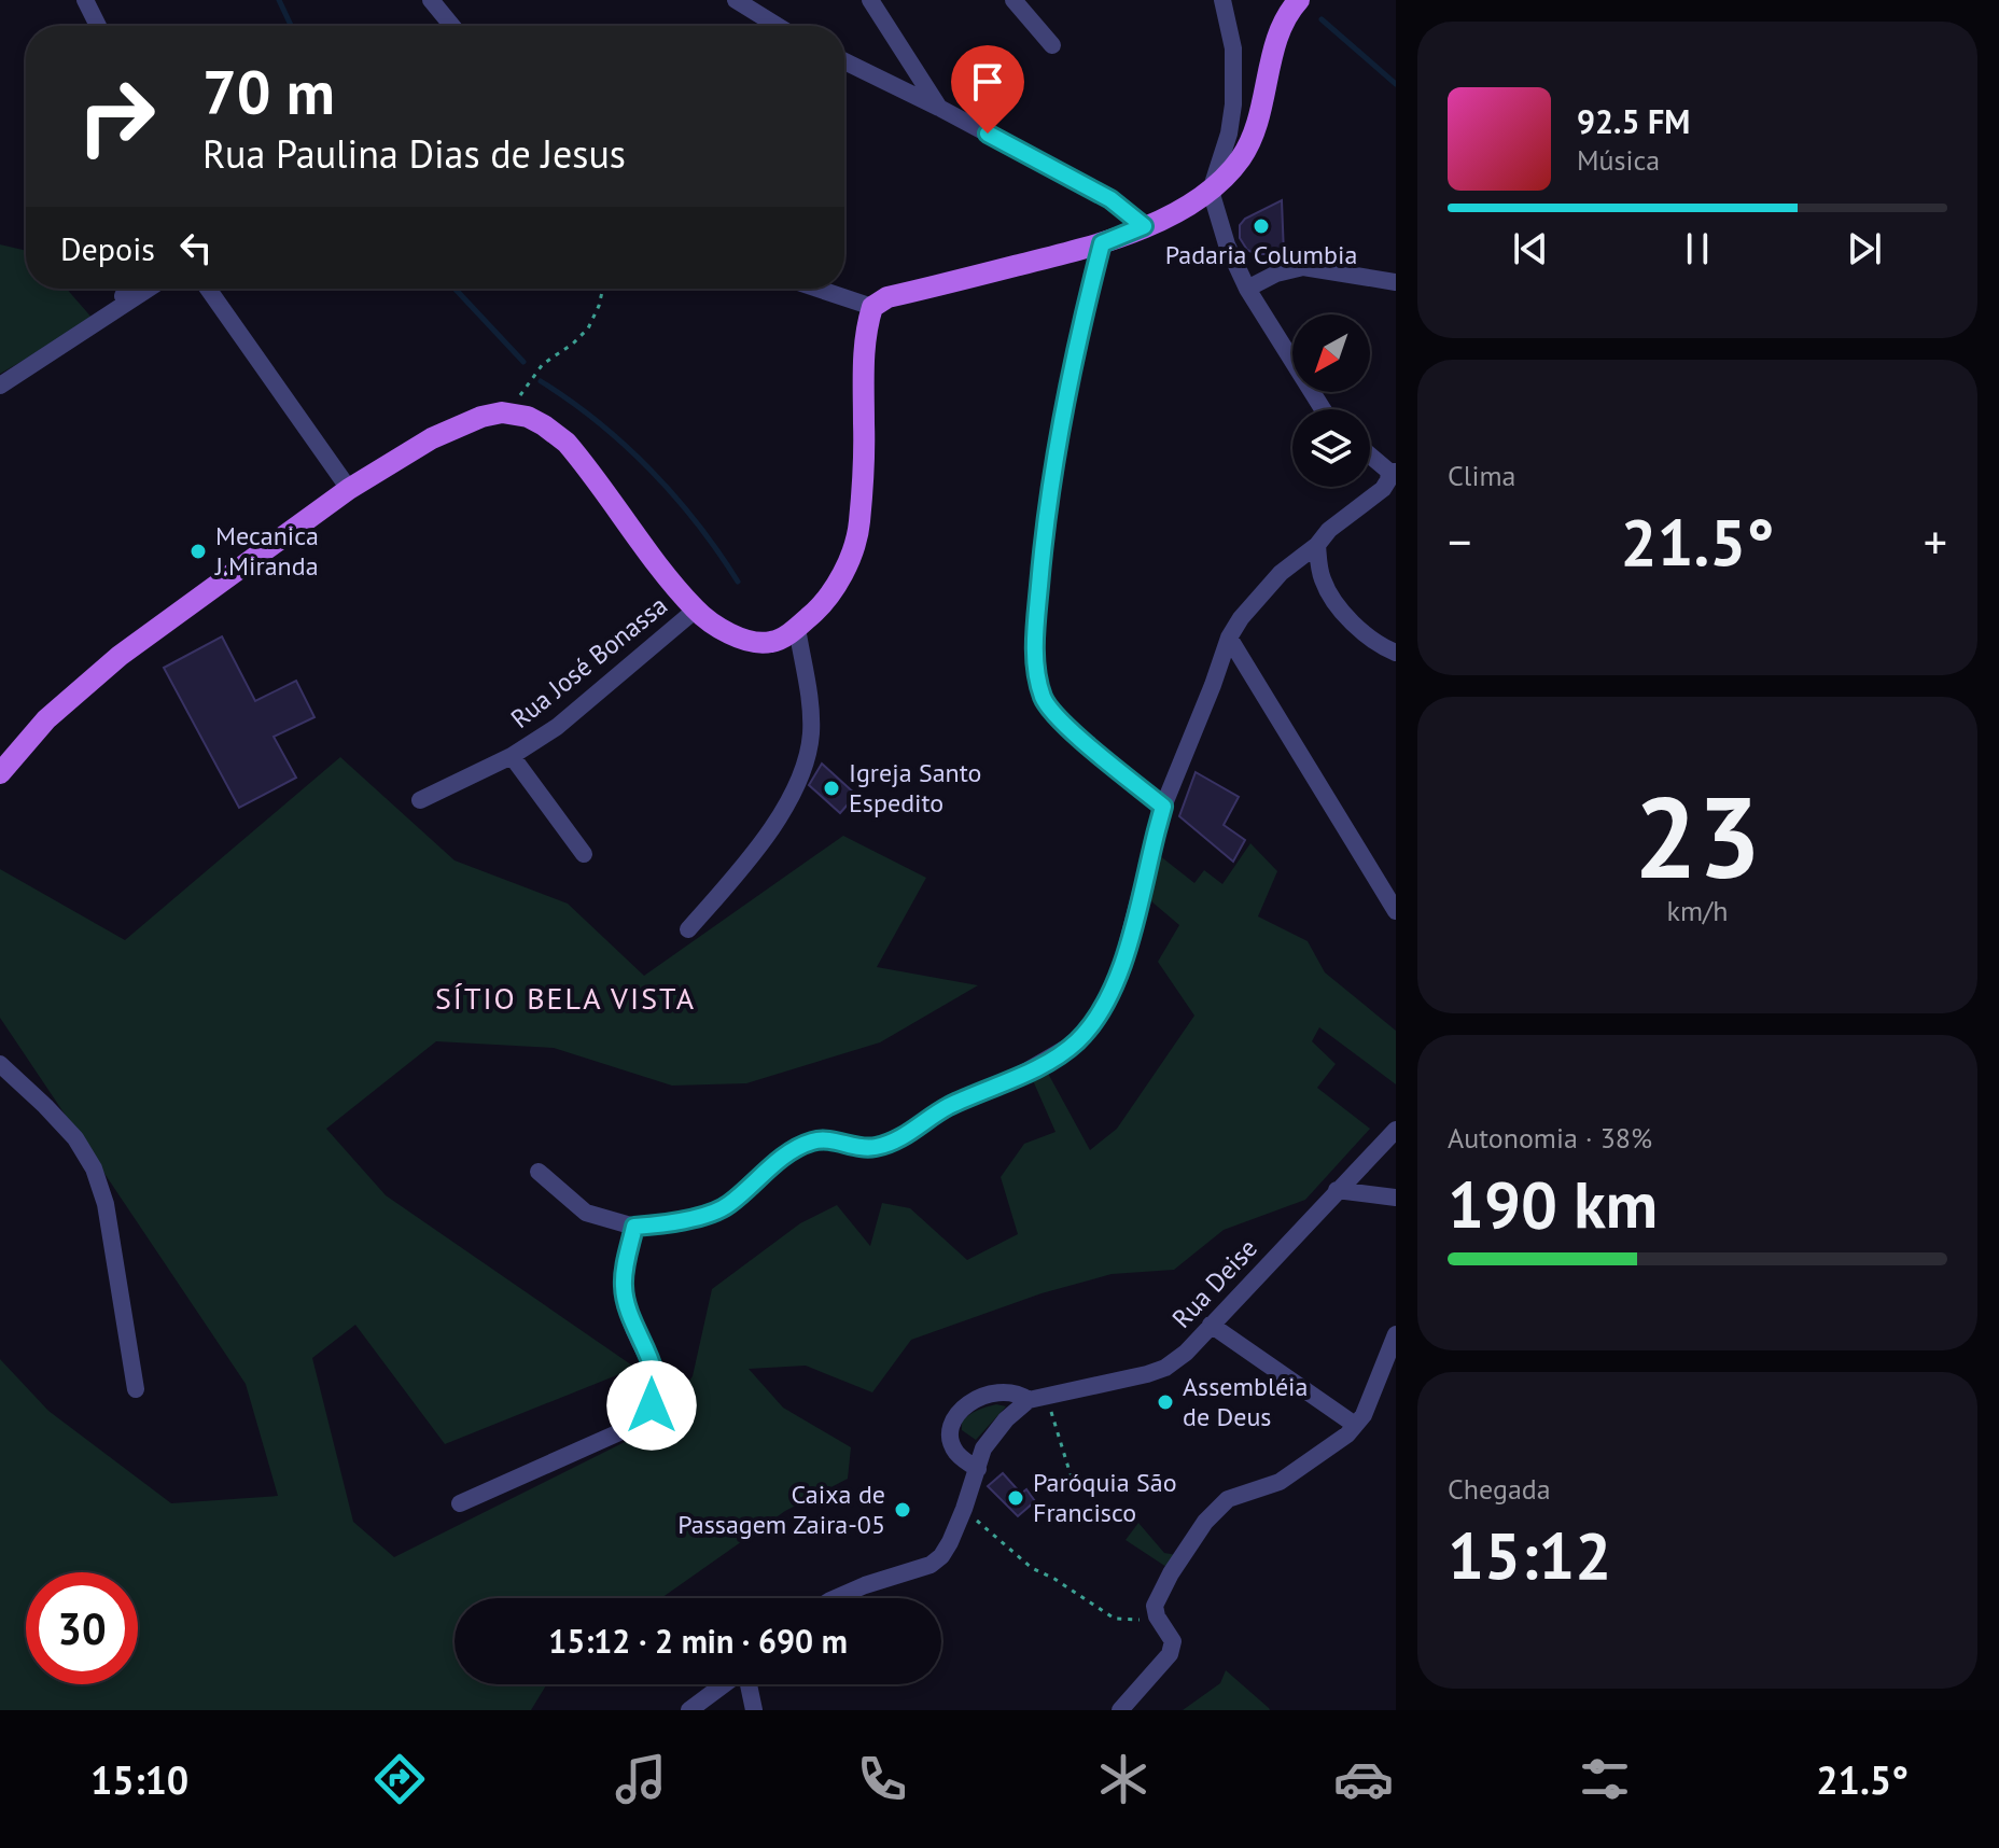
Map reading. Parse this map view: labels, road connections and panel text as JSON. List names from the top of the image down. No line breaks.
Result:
{"streets":{"street":["Rua José Bonassa","Rua Deise"]},"districts":["SÍTIO BELA VISTA"],"places":["Padaria Columbia","Mecanica J.Miranda","Igreja Santo Espedito","Assembléia de Deus","Paróquia São Francisco","Caixa de Passagem Zaira-05"],"north":"bottom left","page":{"turn":["70 m","Rua Paulina Dias de Jesus"],"song":["92.5 FM","Música"],"then":"Depois","tile":["Clima",["23","km/h"],["Autonomia · 38%","190 km"],["Chegada","15:12"]],"heat":["−","21.5°","+"],"limit":"30","trip":"15:12 · 2 min · 690 m","tabs":["15:10","21.5°"]}}
